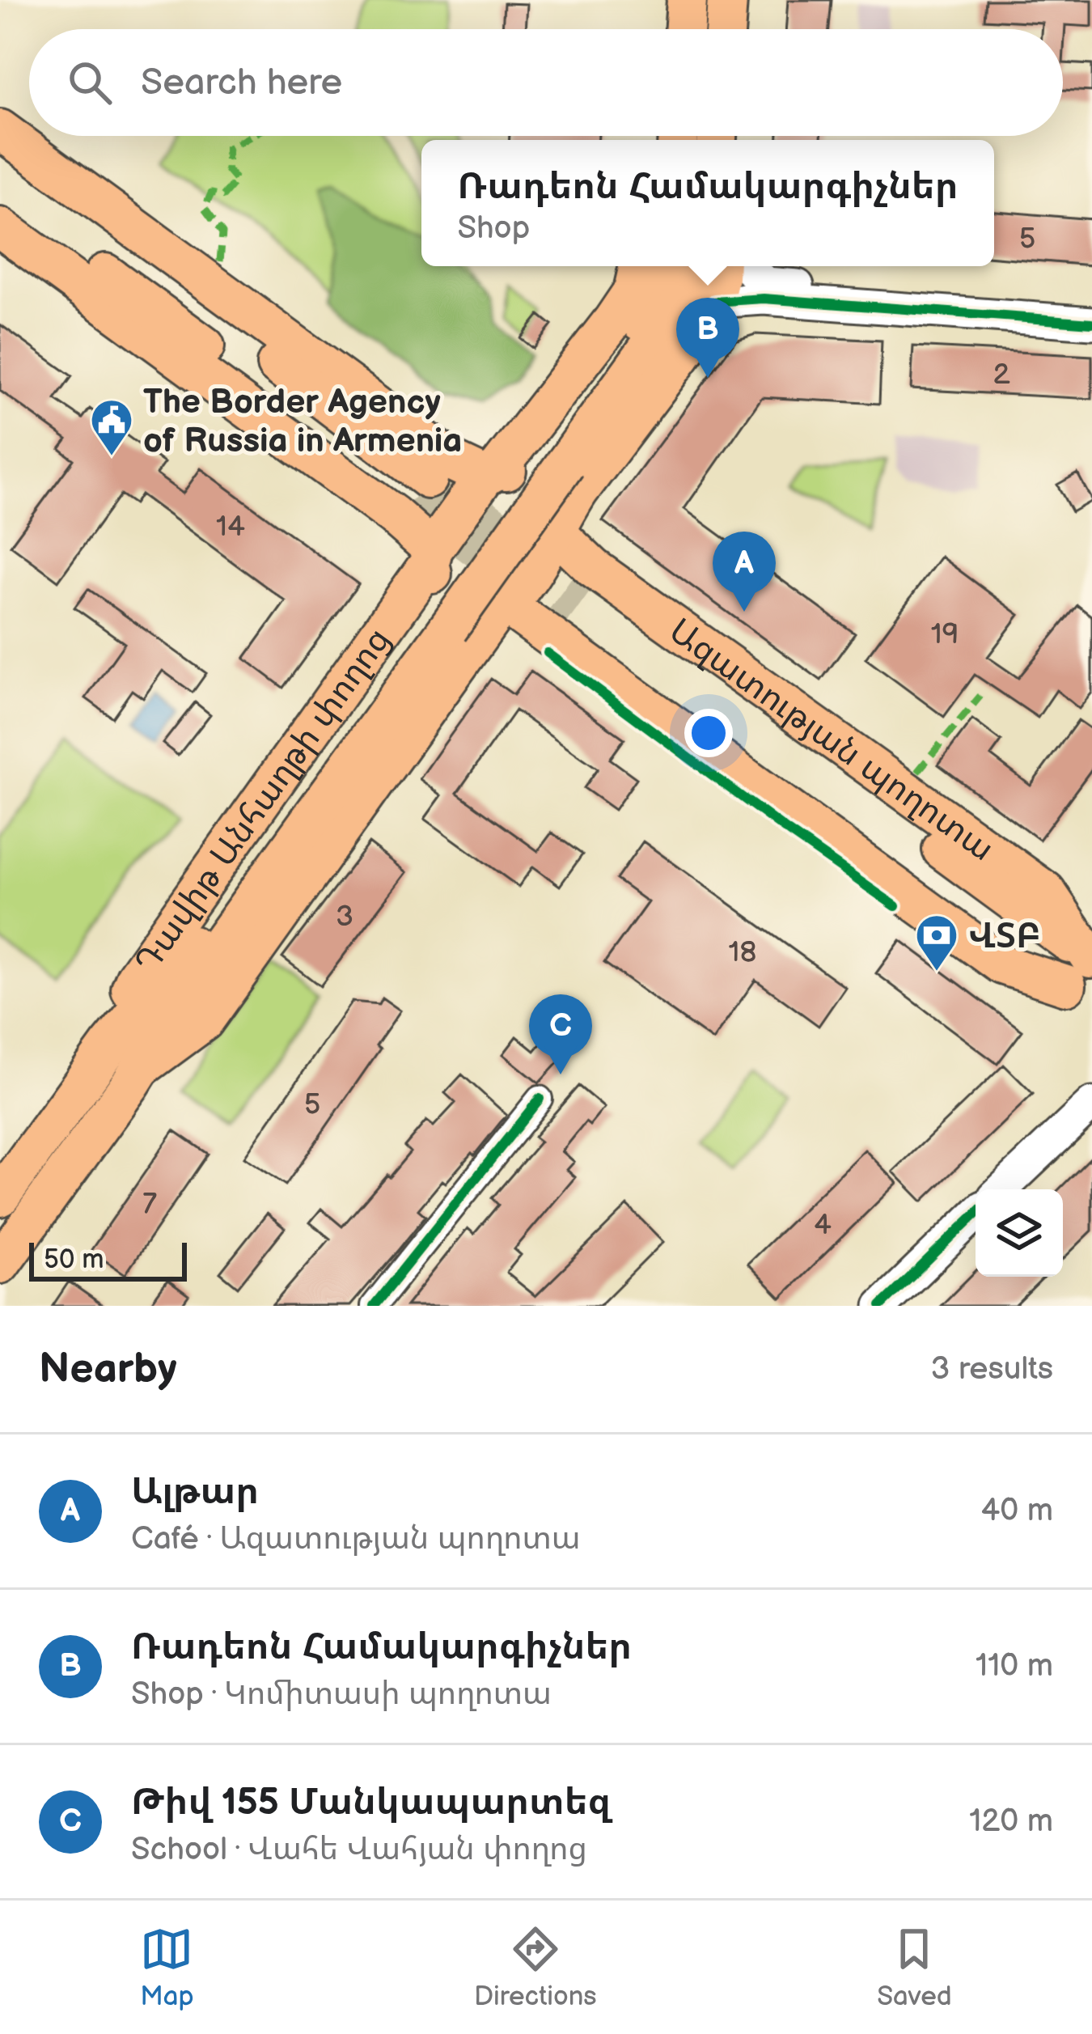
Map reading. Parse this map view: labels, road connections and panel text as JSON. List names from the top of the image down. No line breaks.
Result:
{"streets":{"main road":["Ազատության պողոտա","Դավիթ Անհաղթի փողոց"]},"places":{"public building":["The Border Agency of Russia in Armenia"],"bank":["ՎՏԲ"]},"house_numbers":["5","2","14","19","3","18","5","7","4"],"scale_bar":"50 m","page":{"search":"Search here","popup":["Ռադեոն Համակարգիչներ","Shop"],"pins":["B","A","C"],"scale":"50 m","heading":["Nearby","3 results"],"list":[{"mark":"A","name":"Ալթար","note":"Café · Ազատության պողոտա","value":"40 m"},{"mark":"B","name":"Ռադեոն Համակարգիչներ","note":"Shop · Կոմիտասի պողոտա","value":"110 m"},{"mark":"C","name":"Թիվ 155 Մանկապարտեզ","note":"School · Վահե Վահյան փողոց","value":"120 m"}],"nav":["Map","Directions","Saved"]}}
